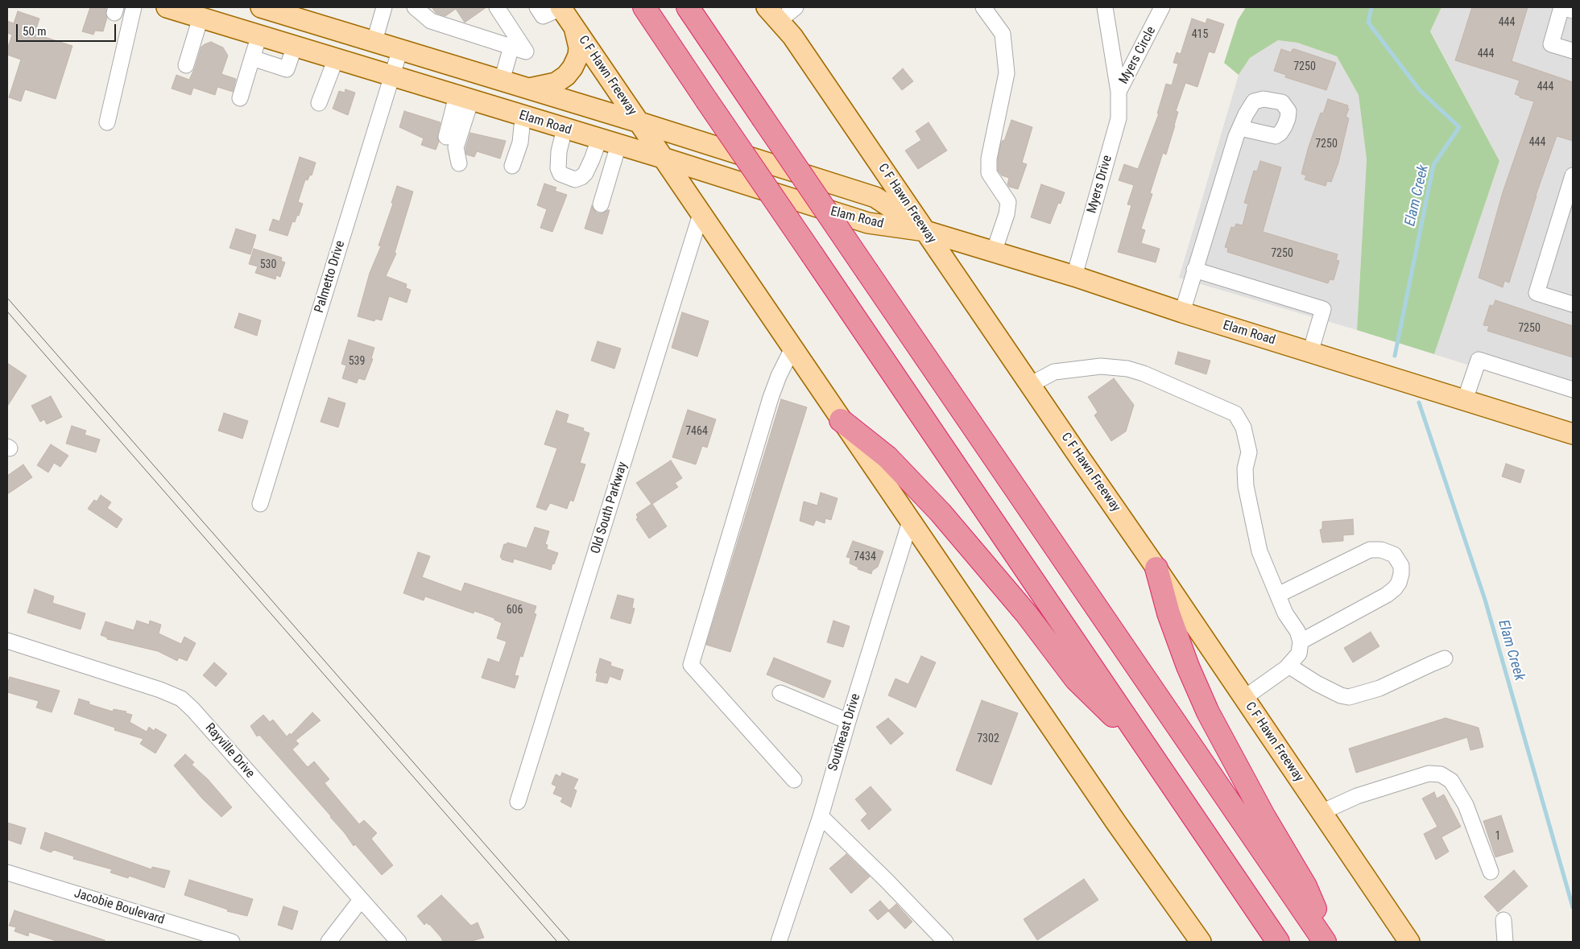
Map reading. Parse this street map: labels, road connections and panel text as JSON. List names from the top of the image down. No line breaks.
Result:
{"streets":{"main road":["C F Hawn Freeway","Elam Road"],"street":["Myers Circle","Myers Drive","Palmetto Drive","Old South Parkway","Southeast Drive","Rayville Drive","Jacobie Boulevard"]},"crossings":[["Myers Circle","Myers Drive"],["C F Hawn Freeway","Elam Road"],["C F Hawn Freeway","Old South Parkway"],["C F Hawn Freeway","Southeast Drive"],["Elam Road","Myers Drive"],["Elam Road","Palmetto Drive"]],"water":["Elam Creek"],"house_numbers":["444","415","444","7250","444","444","7250","7250","530","7250","539","7464","7434","606","7302","1"],"scale_bar":"50 m"}
